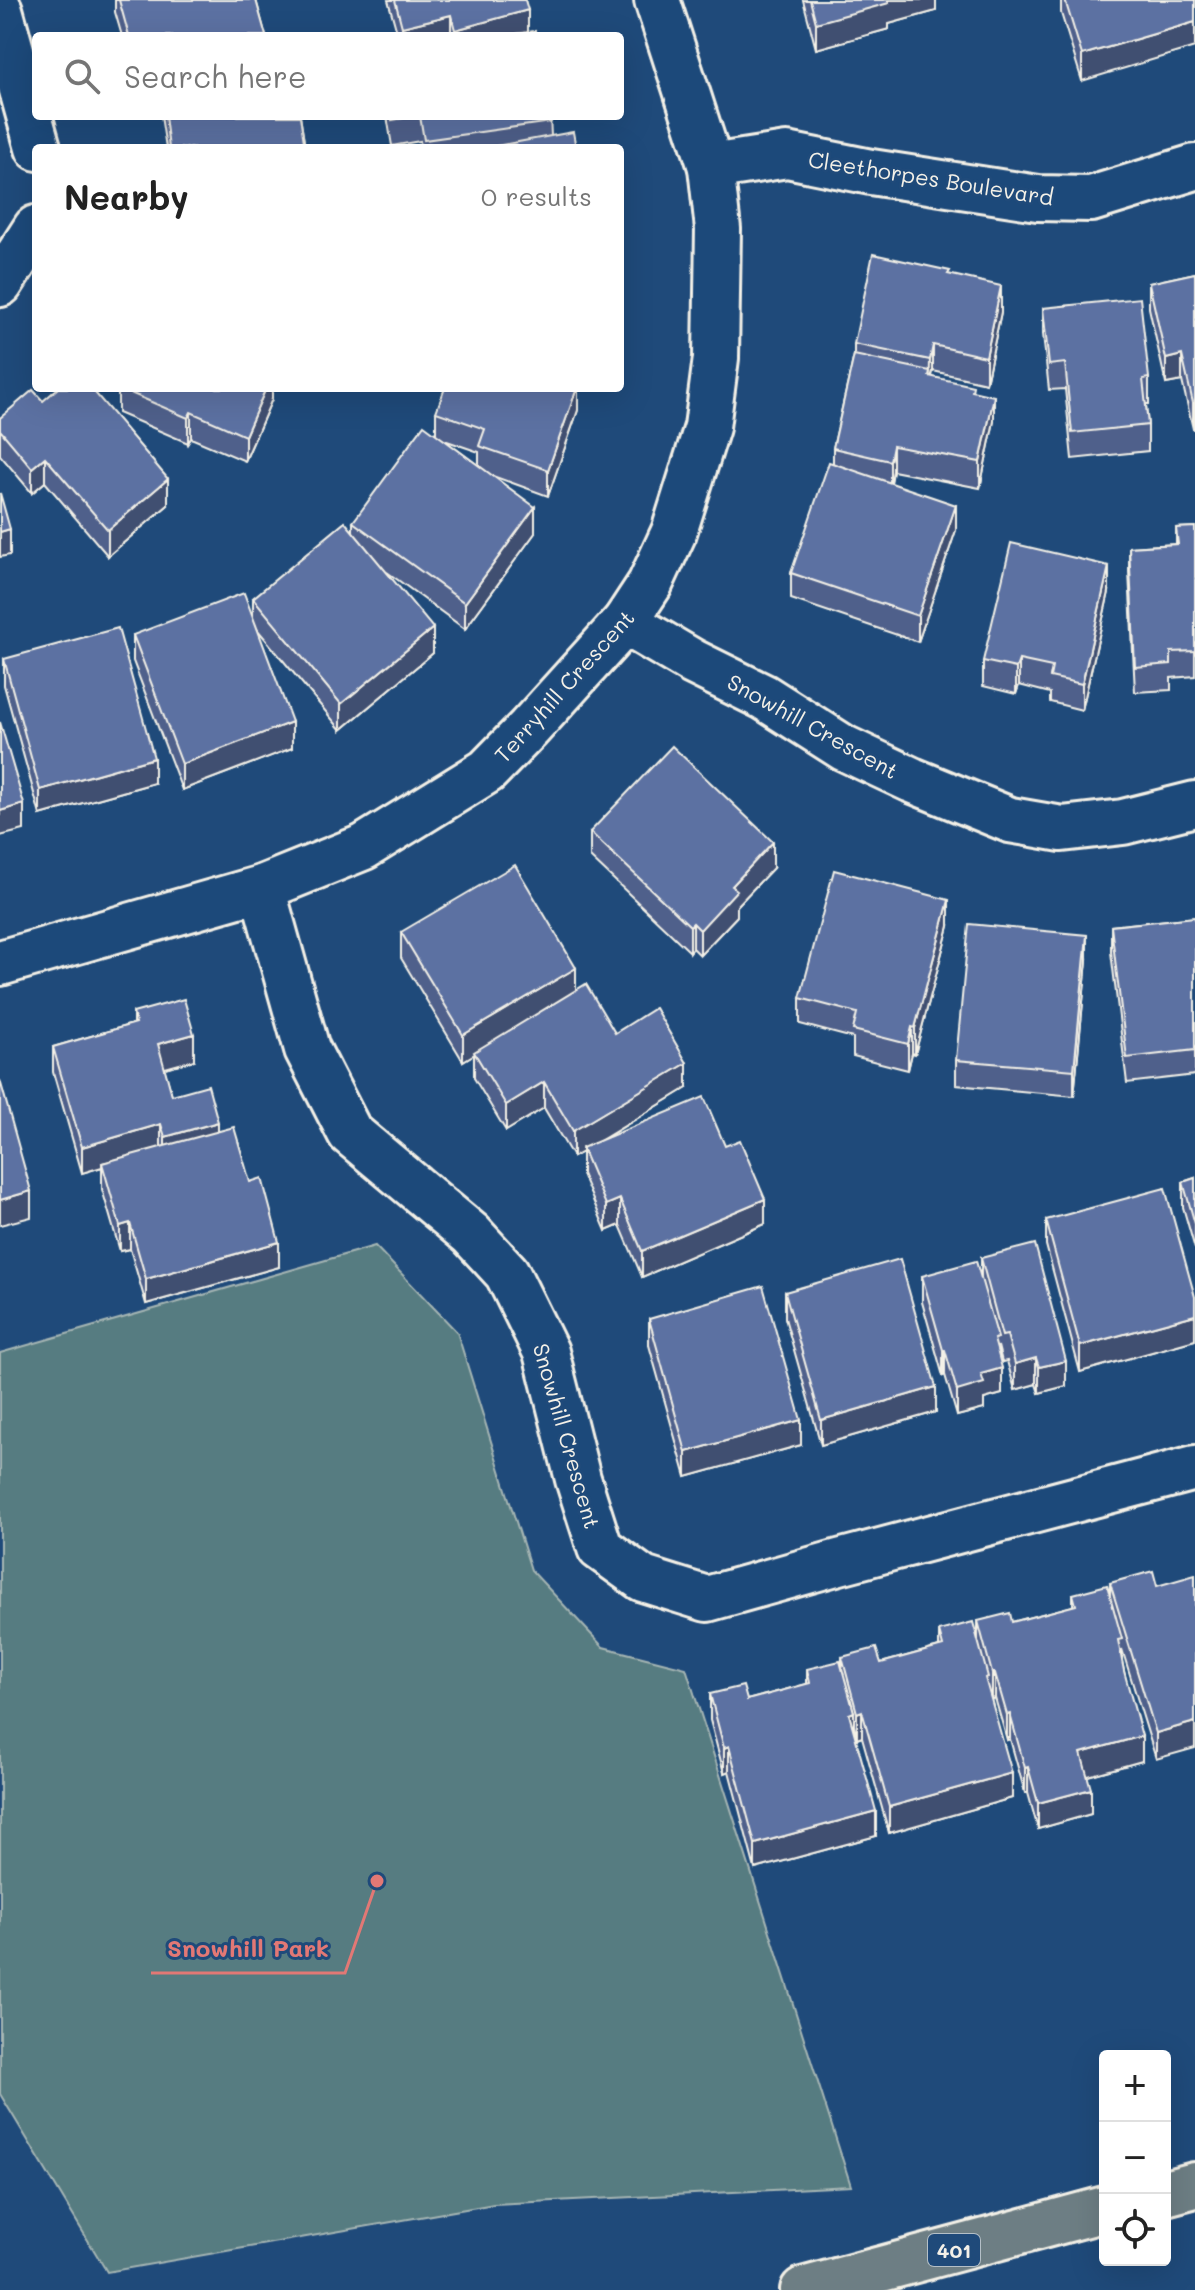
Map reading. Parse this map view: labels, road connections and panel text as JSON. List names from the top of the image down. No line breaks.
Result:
{"streets":{"highway":["401"],"street":["Cleethorpes Boulevard","Terryhill Crescent","Snowhill Crescent"]},"crossings":[["Cleethorpes Boulevard","Terryhill Crescent"],["Terryhill Crescent","Snowhill Crescent"]],"places":["Snowhill Park"],"page":{"search":"Search here","heading":["Nearby","0 results"],"map_buttons":["+","−"]}}
